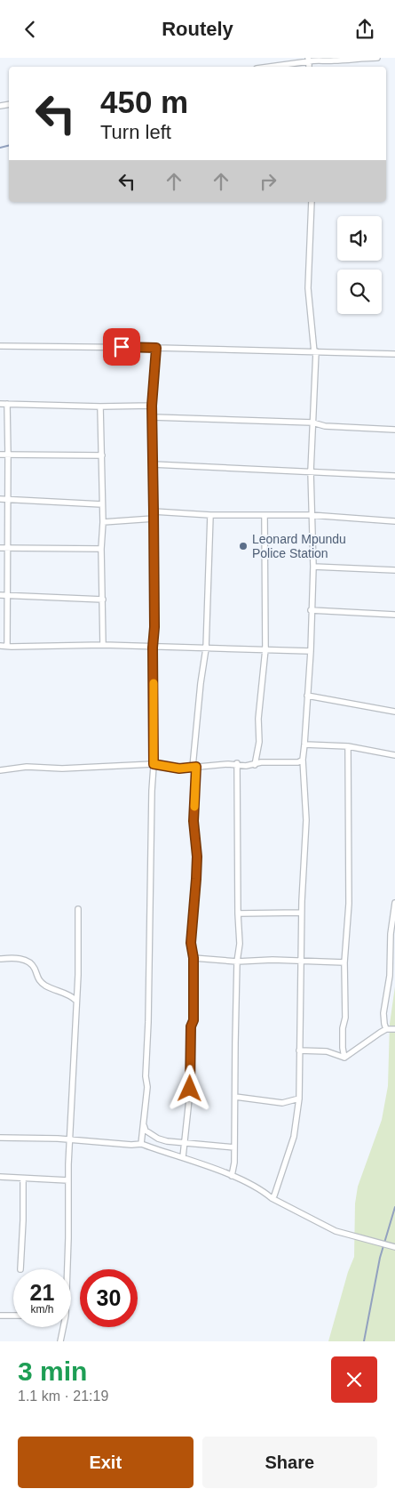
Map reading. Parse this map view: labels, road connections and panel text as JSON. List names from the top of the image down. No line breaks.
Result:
{"places":["Leonard Mpundu Police Station"],"page":{"header":"Routely","turn":["450 m","Turn left"],"speed":"21 km/h","limit":"30","heading":["3 min","1.1 km · 21:19"],"buttons":["Exit","Share"]}}
